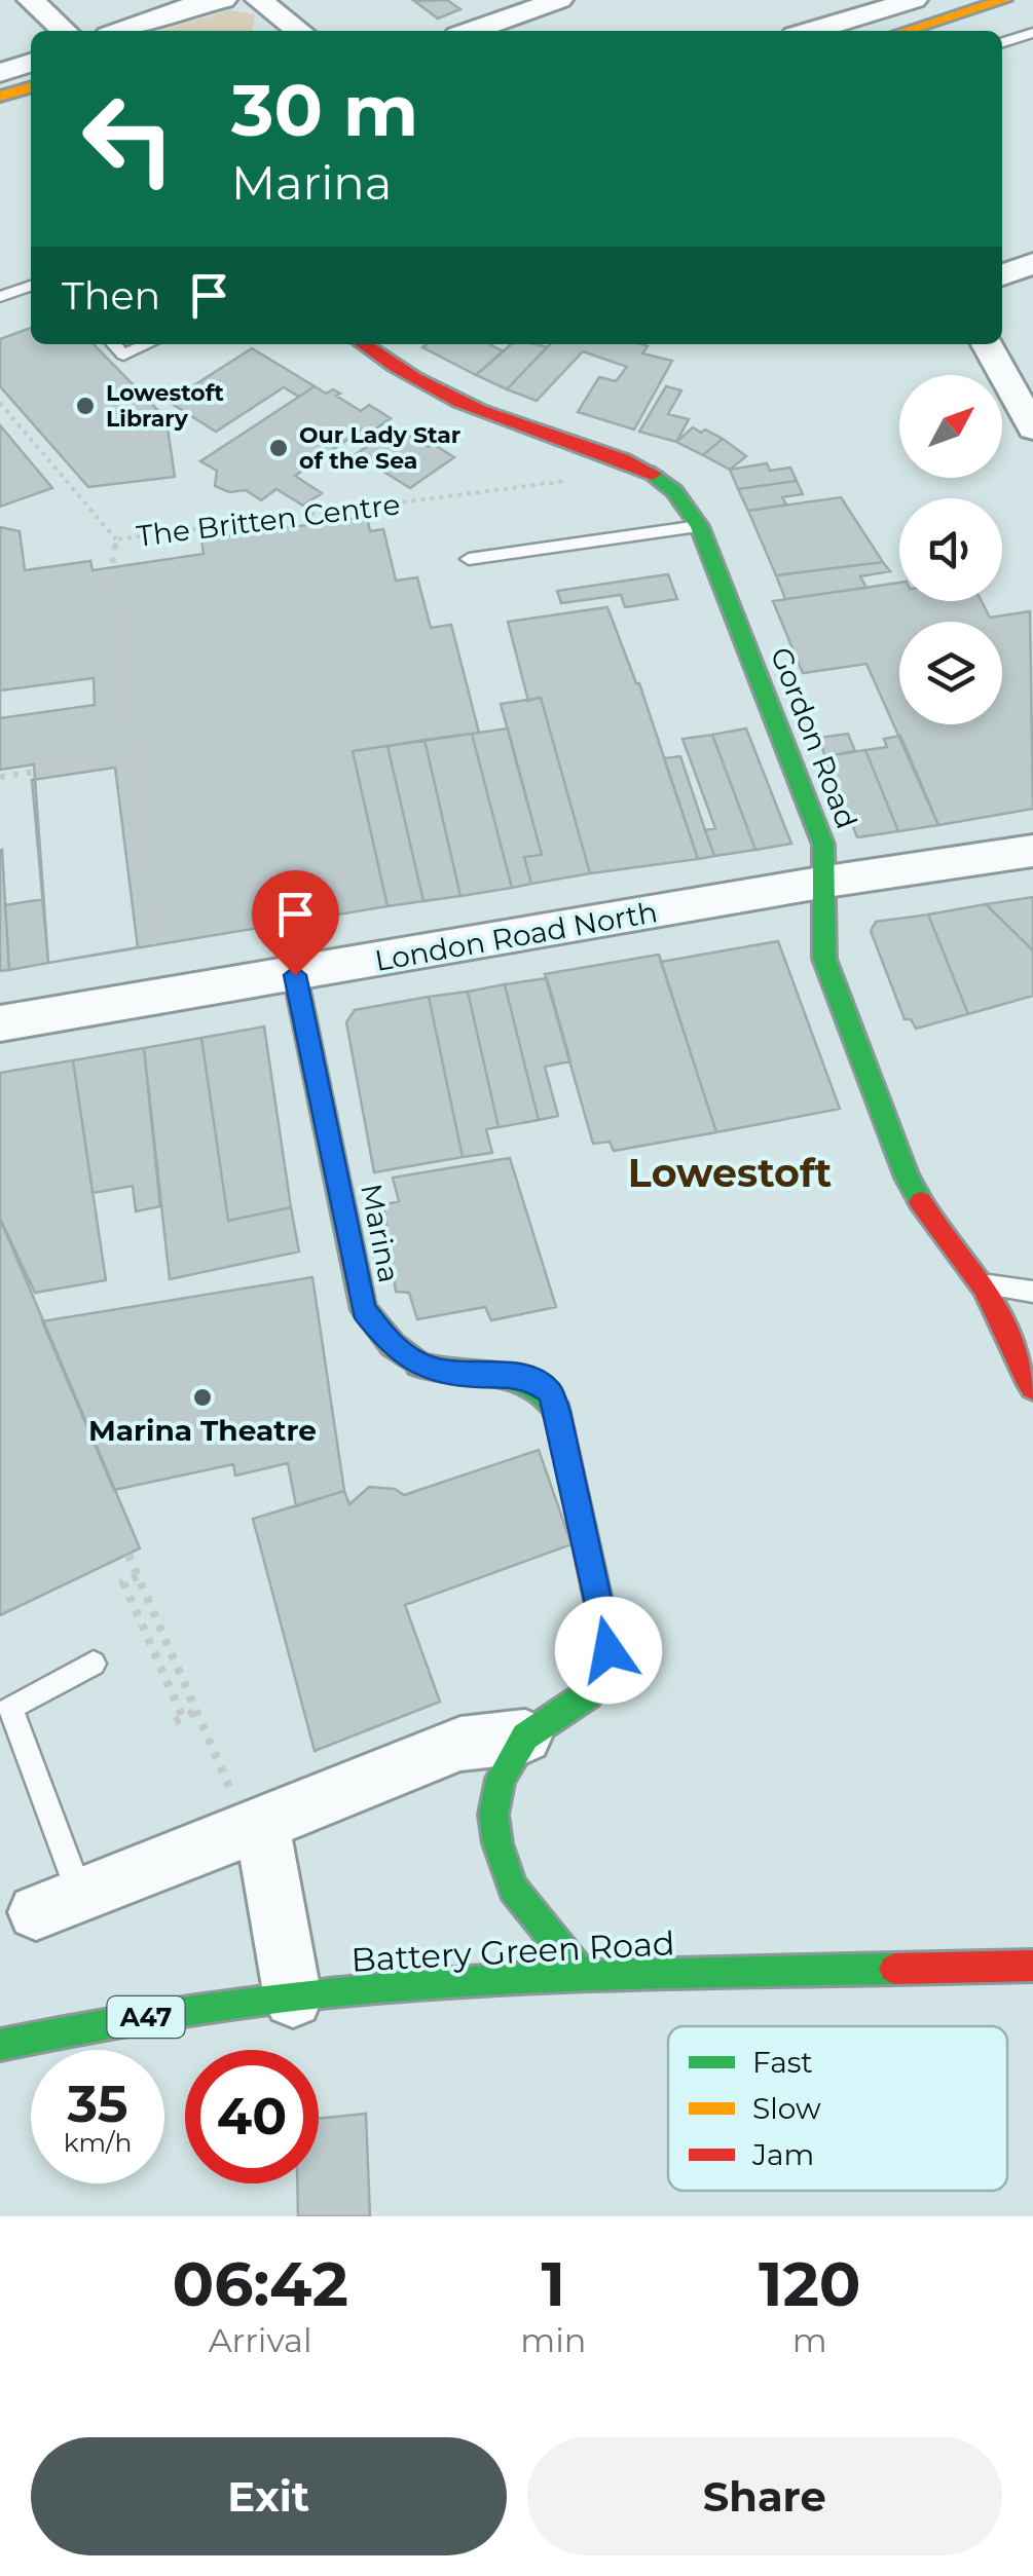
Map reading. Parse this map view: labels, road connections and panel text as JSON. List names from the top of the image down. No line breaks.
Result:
{"streets":{"main road":["Gordon Road","Marina","Battery Green Road","A47"],"street":["London Road North"],"path":["The Britten Centre"]},"crossings":[["The Britten Centre","Gordon Road"],["Gordon Road","London Road North"],["London Road North","Marina"],["Marina","Battery Green Road"]],"districts":["Lowestoft"],"places":["Lowestoft Library","Our Lady Star of the Sea","Marina Theatre"],"legend":["Fast","Slow","Jam"],"north":"top right","page":{"turn":["30 m","Marina"],"then":"Then","speed":"35 km/h","limit":"40","eta":["06:42","Arrival","1","min","120","m"],"buttons":["Exit","Share"]}}
